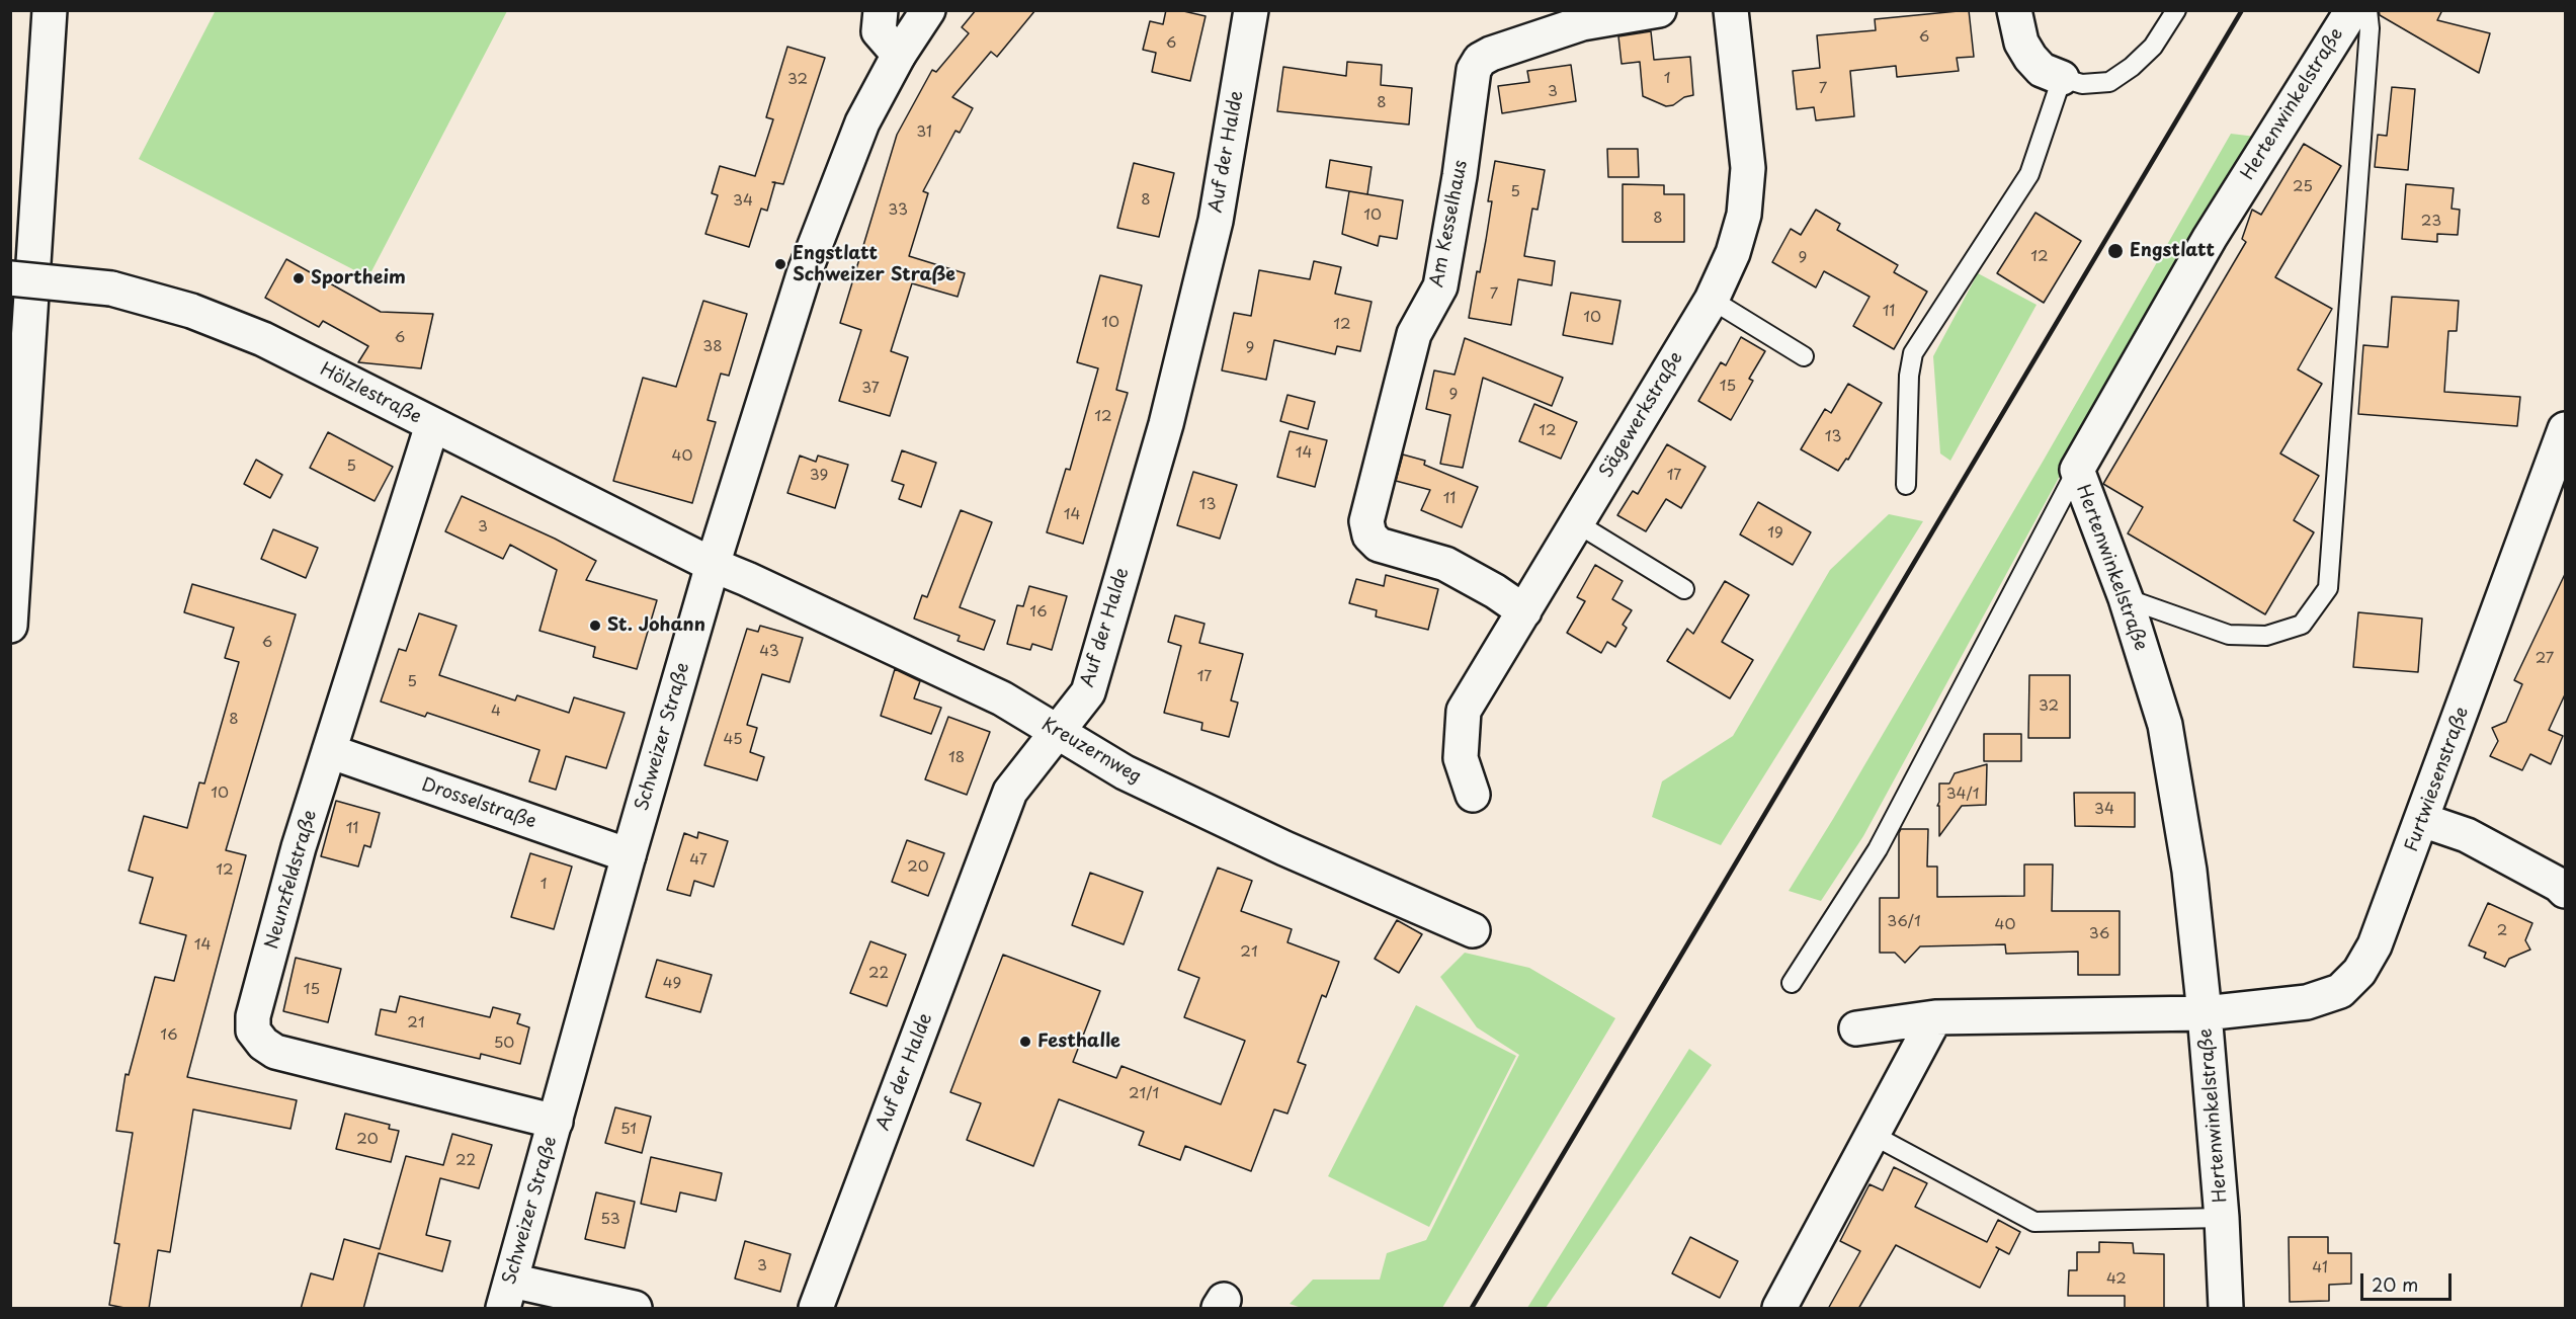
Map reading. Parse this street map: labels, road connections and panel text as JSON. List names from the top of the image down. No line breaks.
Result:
{"streets":{"main road":["Hertenwinkelstraße","Auf der Halde","Am Kesselhaus","Hölzlestraße","Sägewerkstraße","Schweizer Straße","Kreuzernweg","Furtwiesenstraße","Drosselstraße","Neunzfeldstraße"]},"crossings":[["Hertenwinkelstraße","Furtwiesenstraße"],["Auf der Halde","Kreuzernweg"],["Am Kesselhaus","Sägewerkstraße"],["Hölzlestraße","Schweizer Straße"],["Hölzlestraße","Kreuzernweg"],["Hölzlestraße","Neunzfeldstraße"],["Schweizer Straße","Kreuzernweg"],["Schweizer Straße","Drosselstraße"],["Schweizer Straße","Neunzfeldstraße"],["Drosselstraße","Neunzfeldstraße"]],"places":["Engstlatt","Engstlatt Schweizer Straße","Sportheim","St. Johann","Festhalle"],"house_numbers":["6","6","1","32","7","3","8","31","25","5","8","34","33","10","8","23","12","9","7","11","10","10","12","6","38","9","15","37","9","12","12","13","14","40","5","39","17","11","13","14","3","19","16","6","43","27","17","5","32","4","8","45","18","10","34/1","34","11","47","20","12","1","36/1","40","2","36","14","21","22","49","15","21","16","50","21/1","51","20","22","53","3","41","42"],"scale_bar":"20 m"}
